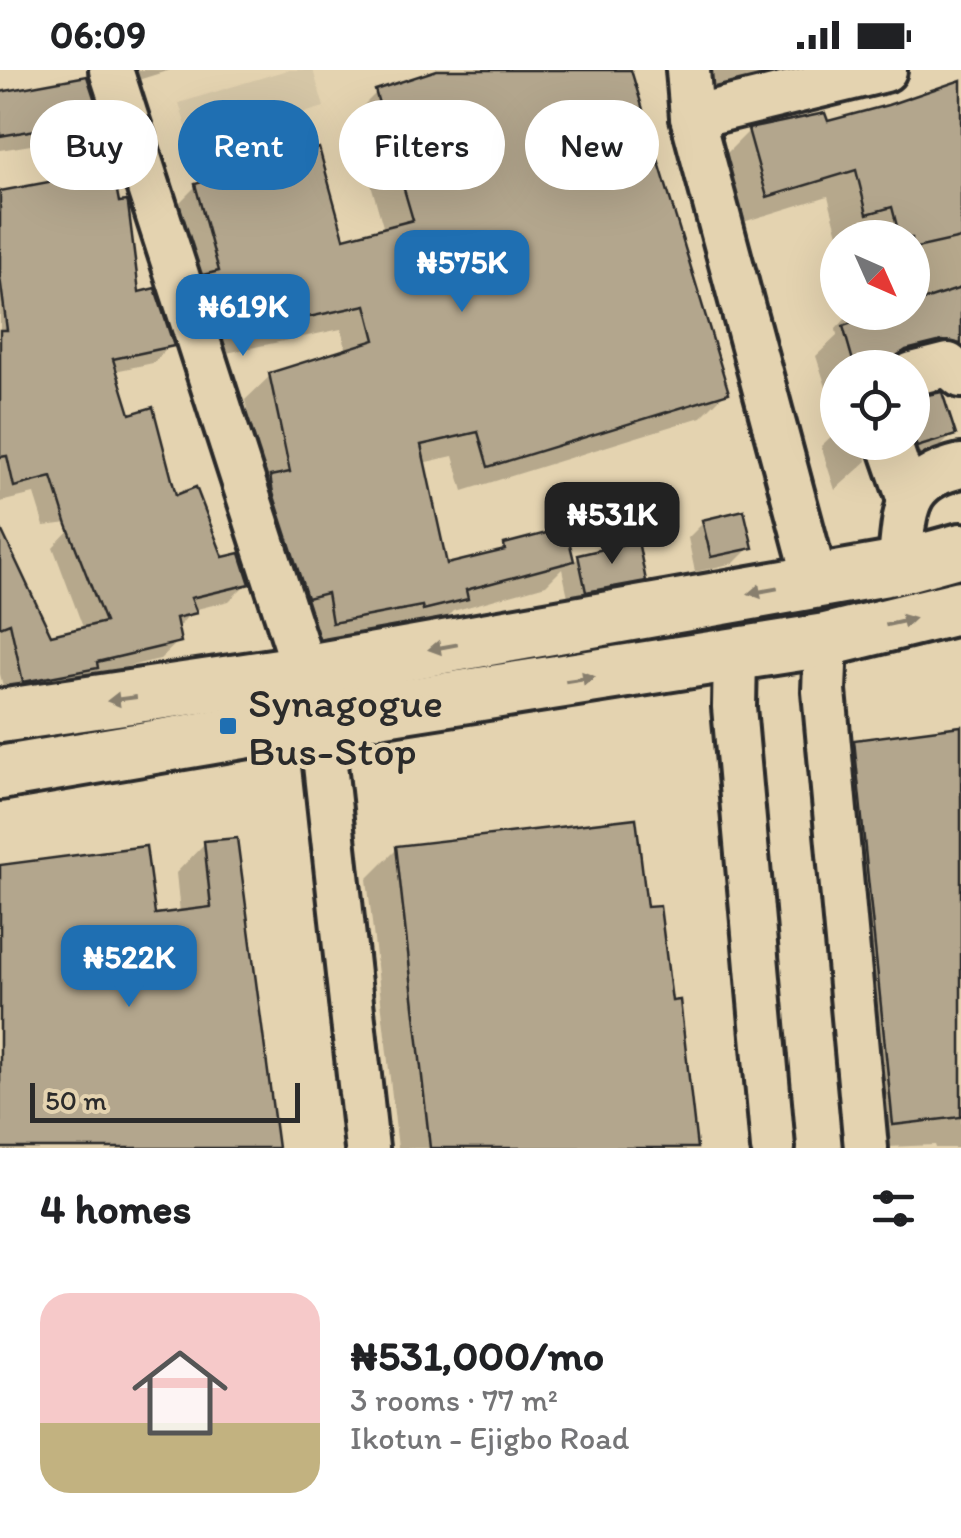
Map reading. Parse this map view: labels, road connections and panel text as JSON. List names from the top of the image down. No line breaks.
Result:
{"places":{"transit":["Synagogue Bus-Stop"]},"scale_bar":"50 m","north":"bottom right","page":{"status":"06:09","chip":["Buy","Rent","Filters","New"],"price":["₦575K","₦619K","₦531K","₦522K"],"scale":"50 m","heading":"4 homes","list":[{"name":"₦531,000/mo","note":"3 rooms · 77 m² · Ikotun - Ejigbo Road"}]}}
